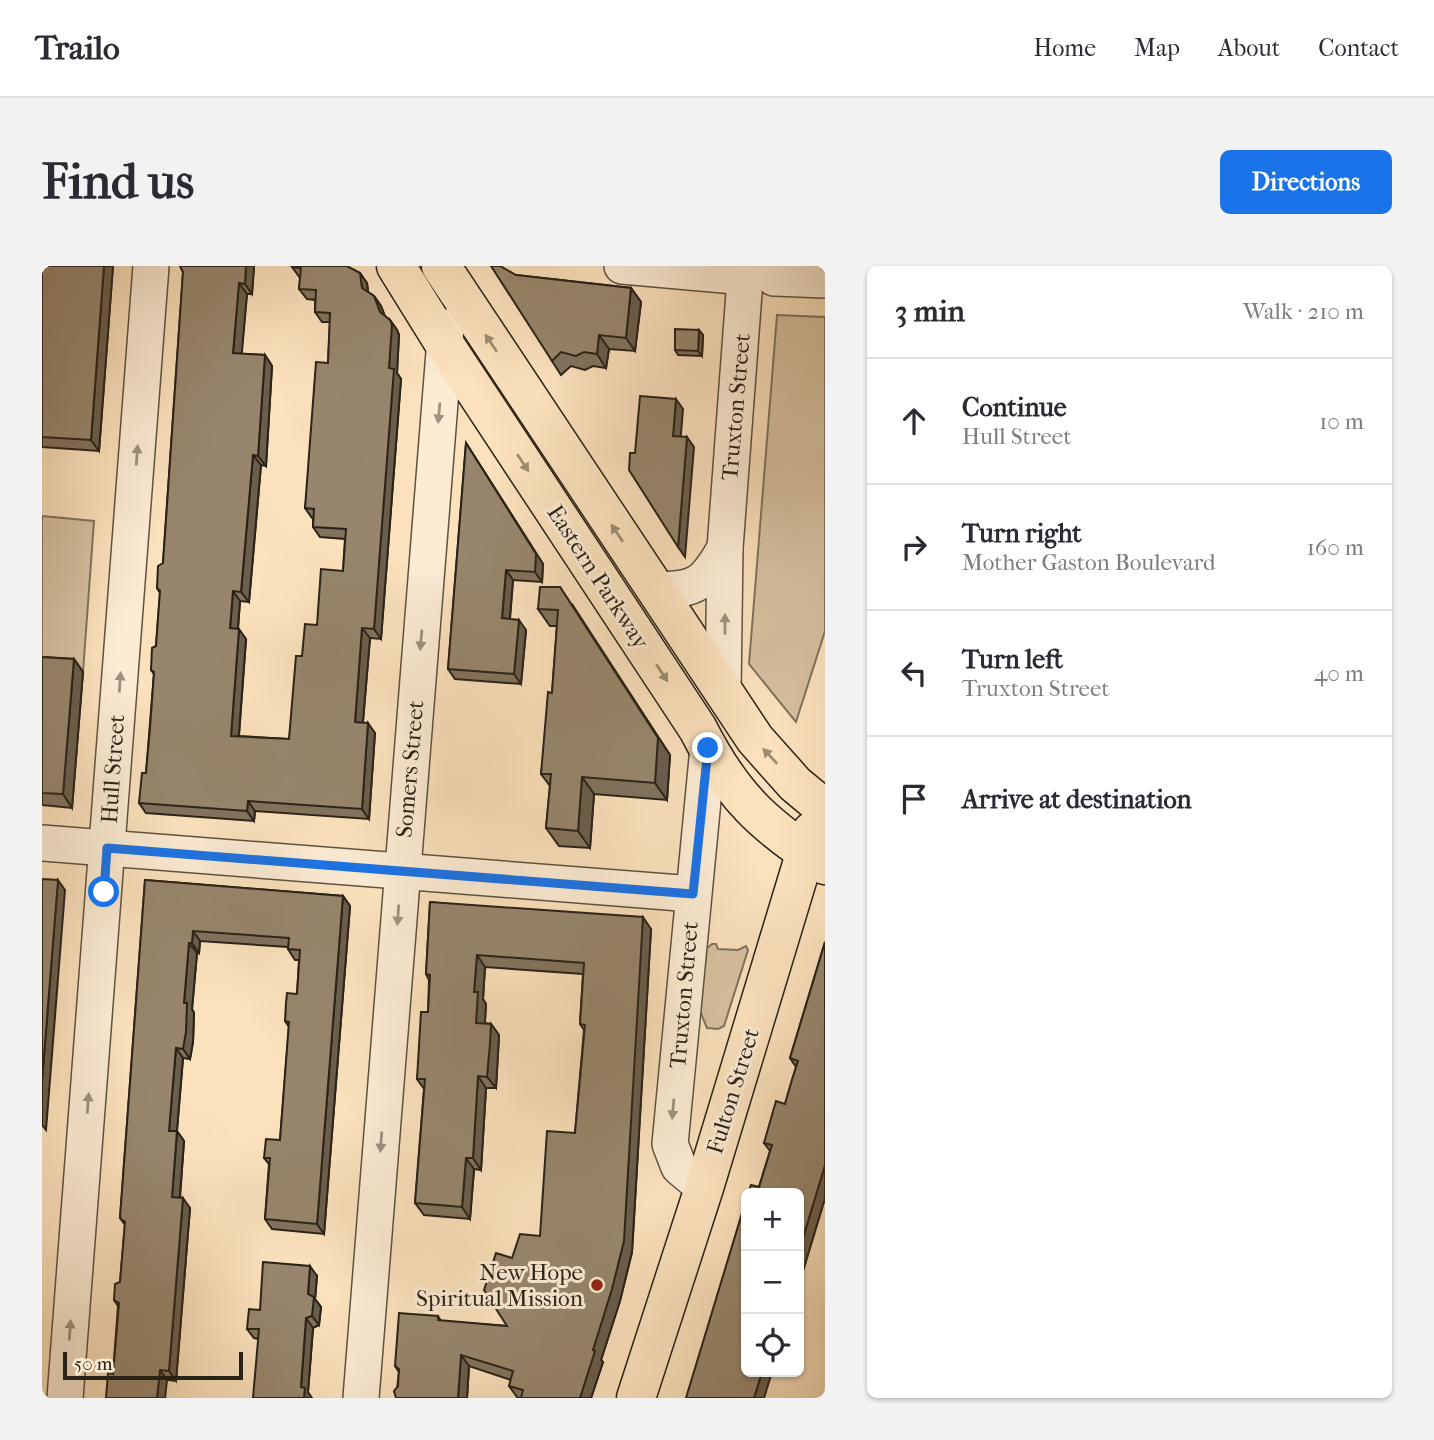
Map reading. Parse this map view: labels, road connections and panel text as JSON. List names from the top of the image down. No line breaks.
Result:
{"streets":{"main road":["Eastern Parkway","Fulton Street"],"street":["Truxton Street","Hull Street","Somers Street"]},"crossings":[["Truxton Street","Eastern Parkway"],["Truxton Street","Fulton Street"],["Eastern Parkway","Somers Street"],["Eastern Parkway","Fulton Street"]],"one_way":["Hull Street","Somers Street"],"places":["New Hope Spiritual Mission"],"scale_bar":"50 m","page":{"header":"Trailo","nav":["Home","Map","About","Contact"],"buttons":"Directions","title":"Find us","heading":["3 min","Walk · 210 m"],"list":[["Continue","Hull Street","10 m"],["Turn right","Mother Gaston Boulevard","160 m"],["Turn left","Truxton Street","40 m"],"Arrive at destination"],"map_buttons":["+","−"],"scale":"50 m"}}
